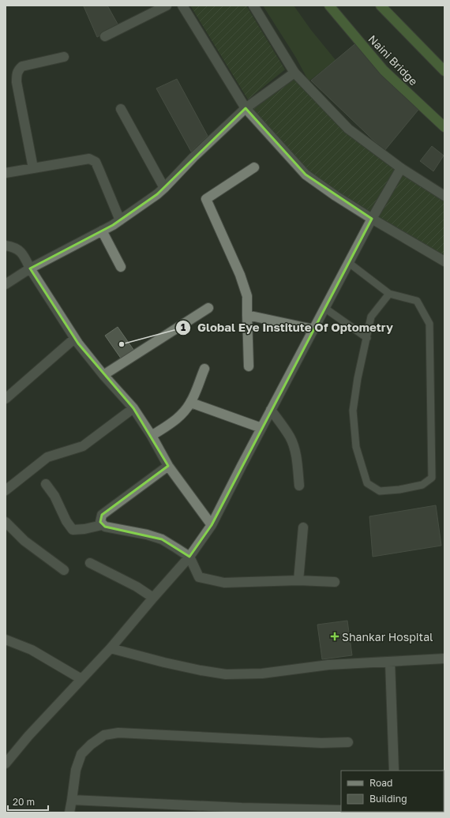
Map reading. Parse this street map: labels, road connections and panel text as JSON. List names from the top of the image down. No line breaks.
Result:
{"streets":{"highway":["Naini Bridge"]},"places":{"other":["Global Eye Institute Of Optometry"],"health":["Shankar Hospital"]},"legend":["Road","Building"],"scale_bar":"20 m"}
